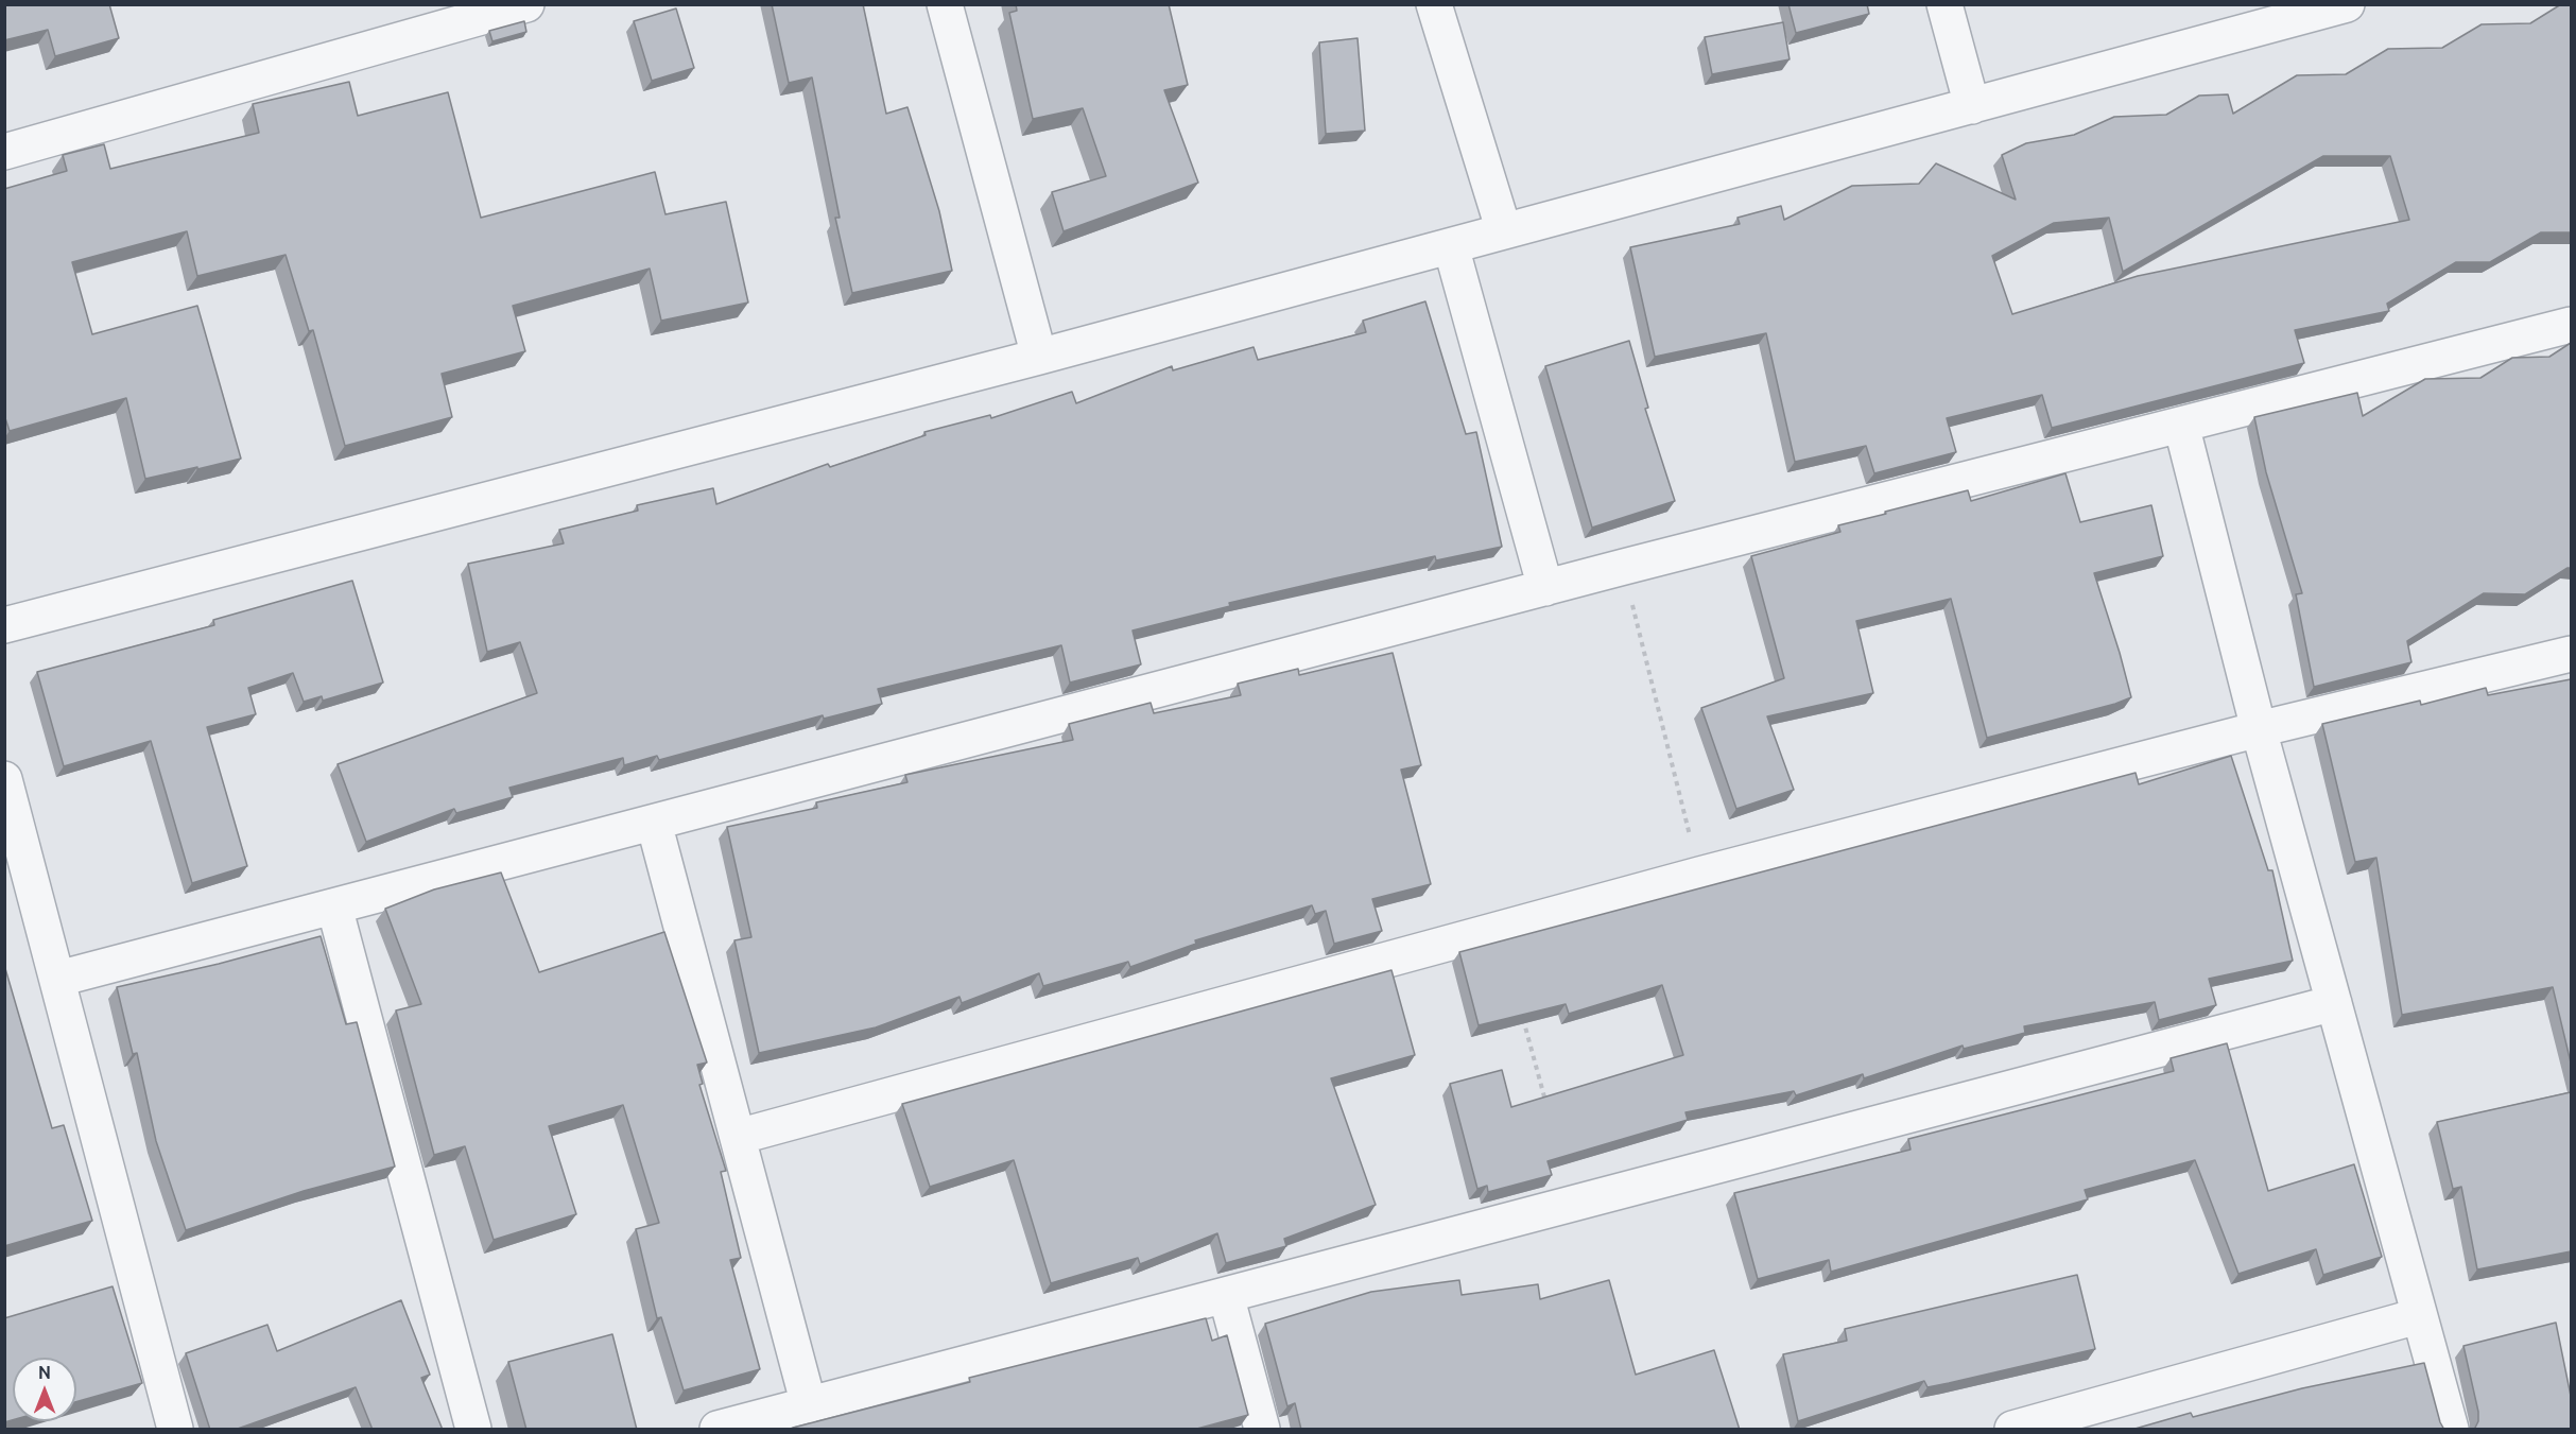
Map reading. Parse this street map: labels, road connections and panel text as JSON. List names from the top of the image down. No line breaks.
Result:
{"north":"top"}
